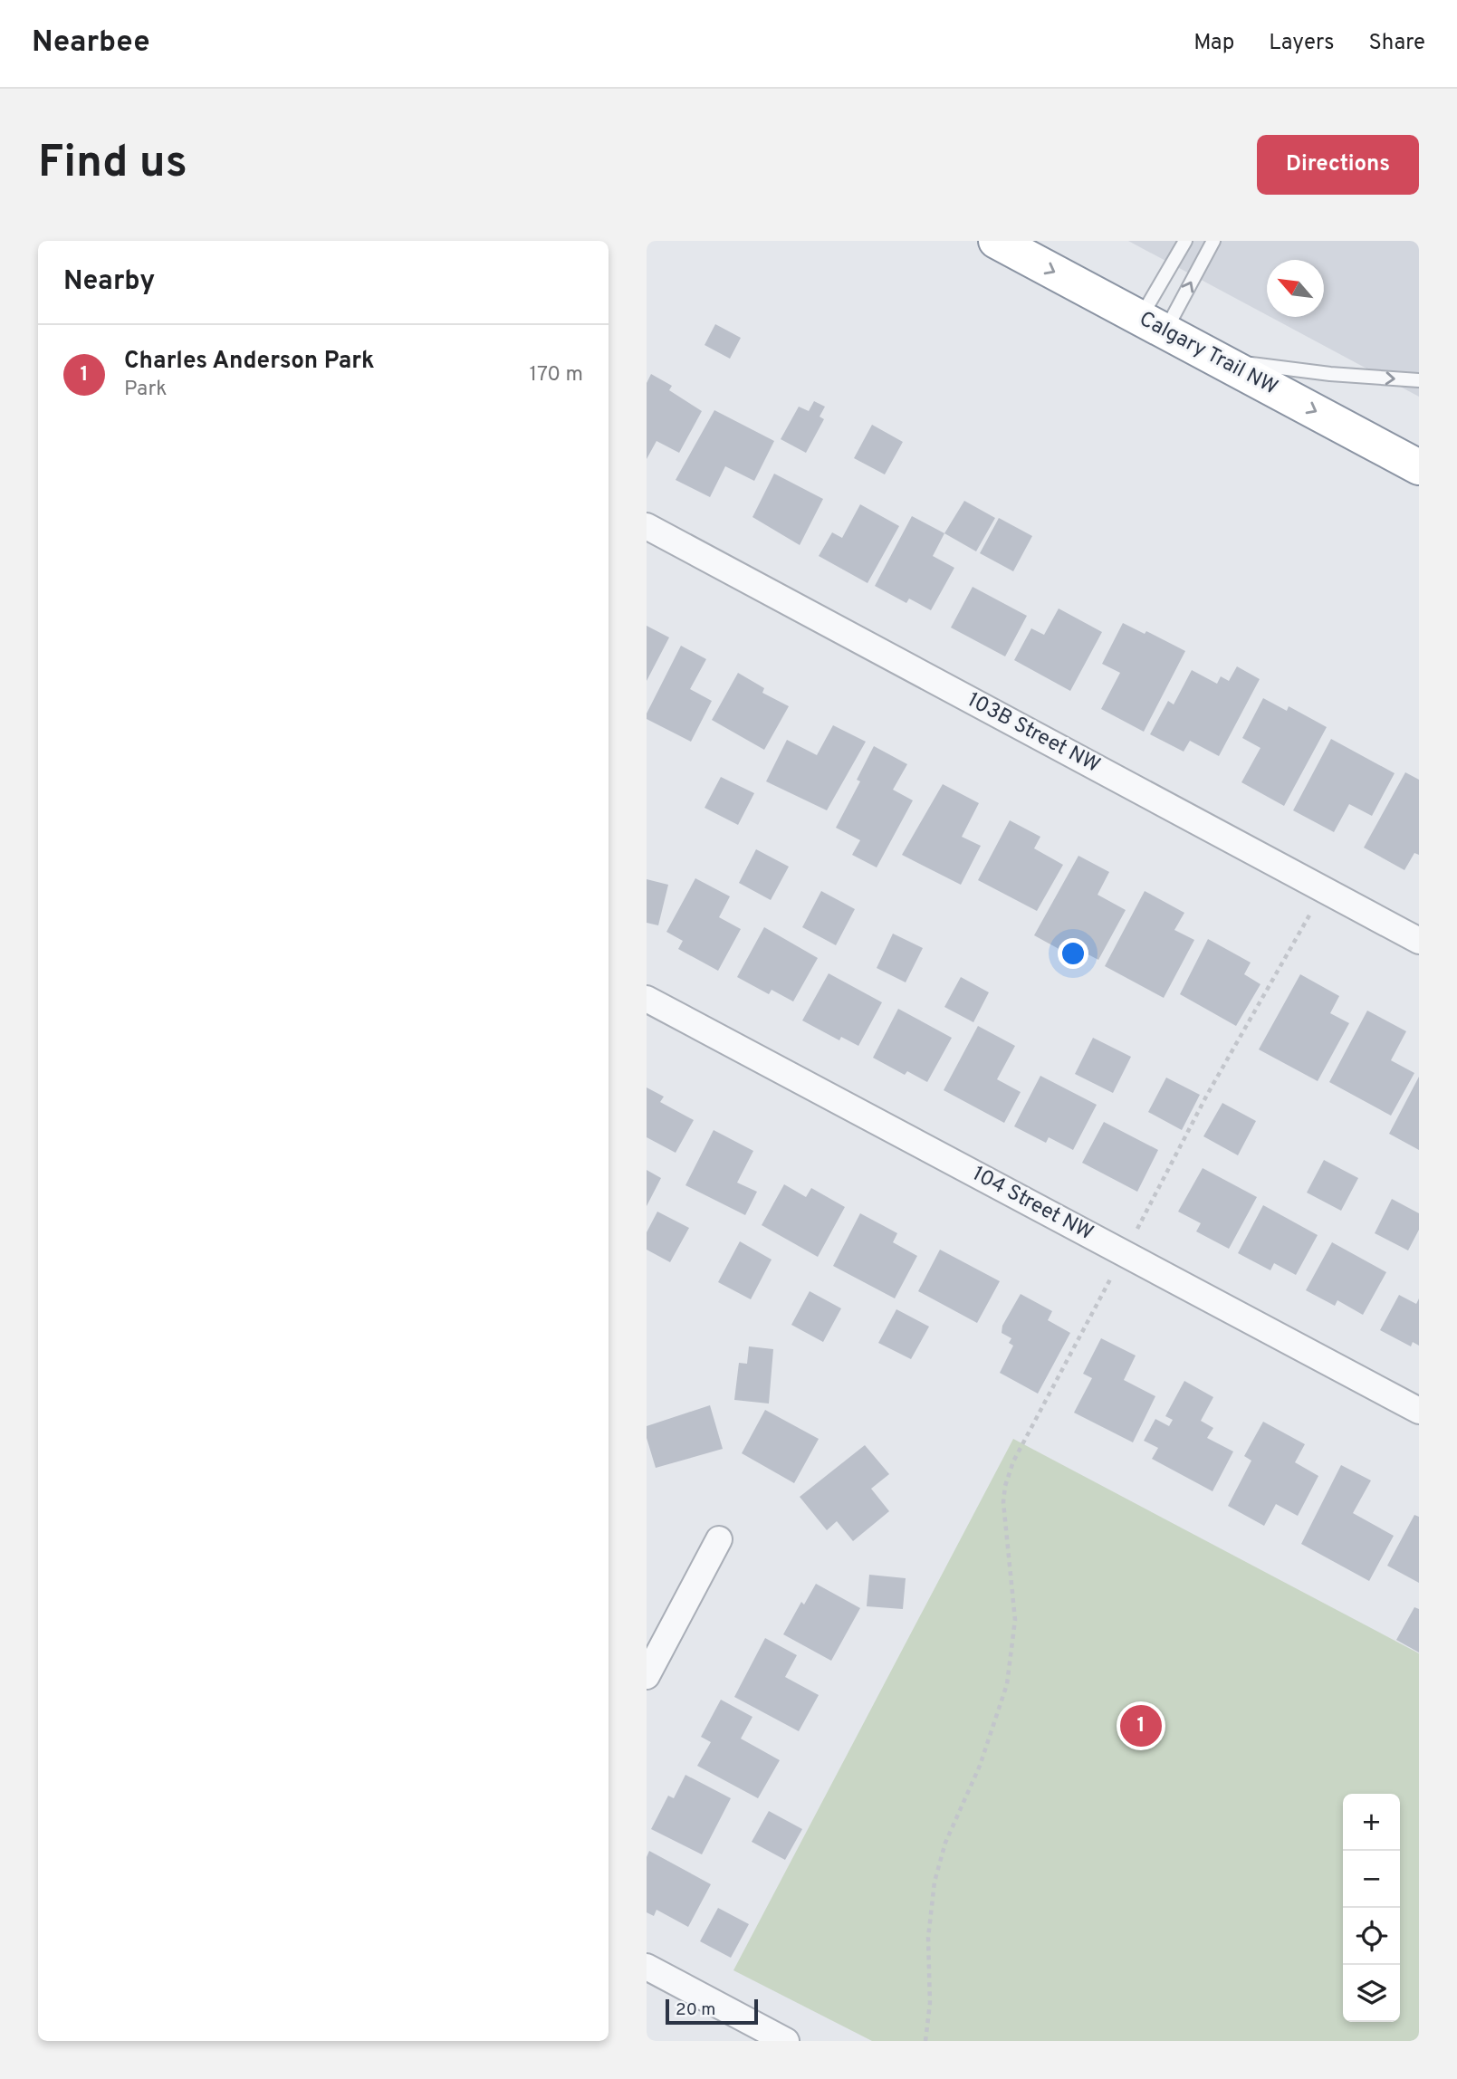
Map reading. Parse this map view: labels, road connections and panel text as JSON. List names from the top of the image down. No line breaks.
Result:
{"streets":{"highway":["Calgary Trail NW"],"street":["103B Street NW","104 Street NW"]},"one_way":["Calgary Trail NW"],"scale_bar":"20 m","north":"top left","page":{"header":"Nearbee","nav":["Map","Layers","Share"],"buttons":"Directions","title":"Find us","heading":"Nearby","list":[{"mark":"1","name":"Charles Anderson Park","note":"Park","value":"170 m"}],"pins":"1","map_buttons":["+","−"],"scale":"20 m"}}
